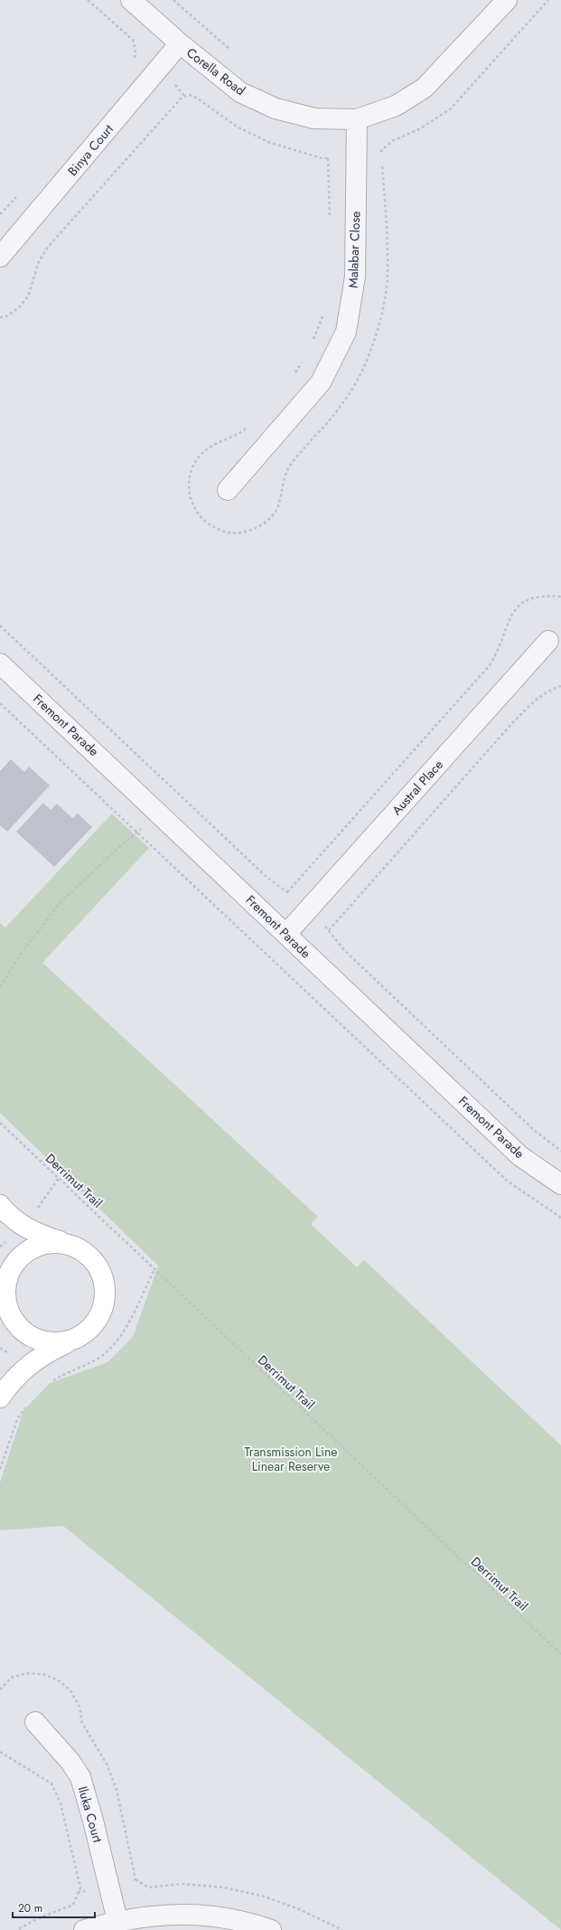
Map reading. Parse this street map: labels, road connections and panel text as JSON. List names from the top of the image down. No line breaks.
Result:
{"streets":{"street":["Corella Road","Binya Court","Malabar Close","Fremont Parade","Austral Place","Iluka Court"],"path":["Derrimut Trail"]},"crossings":[["Corella Road","Binya Court"],["Corella Road","Malabar Close"],["Fremont Parade","Austral Place"]],"parks":["Transmission Line Linear Reserve"],"scale_bar":"20 m"}
